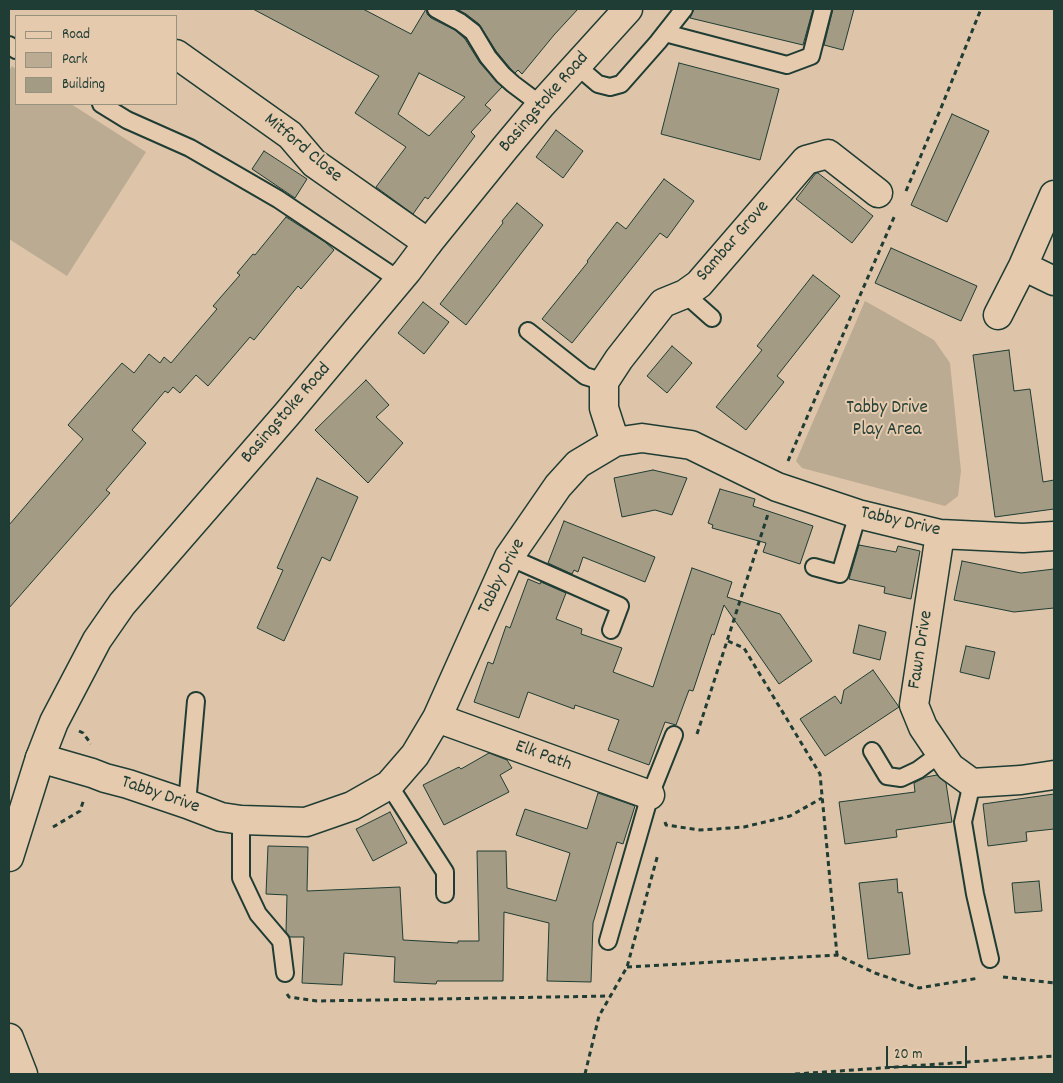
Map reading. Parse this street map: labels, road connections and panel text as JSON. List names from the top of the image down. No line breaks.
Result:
{"streets":{"street":["Basingstoke Road","Mitford Close","Sambar Grove","Tabby Drive","Fawn Drive","Elk Path"]},"crossings":[["Basingstoke Road","Mitford Close"],["Basingstoke Road","Tabby Drive"],["Tabby Drive","Fawn Drive"],["Tabby Drive","Elk Path"]],"parks":["Tabby Drive Play Area"],"legend":["Road","Park","Building"],"scale_bar":"20 m"}
